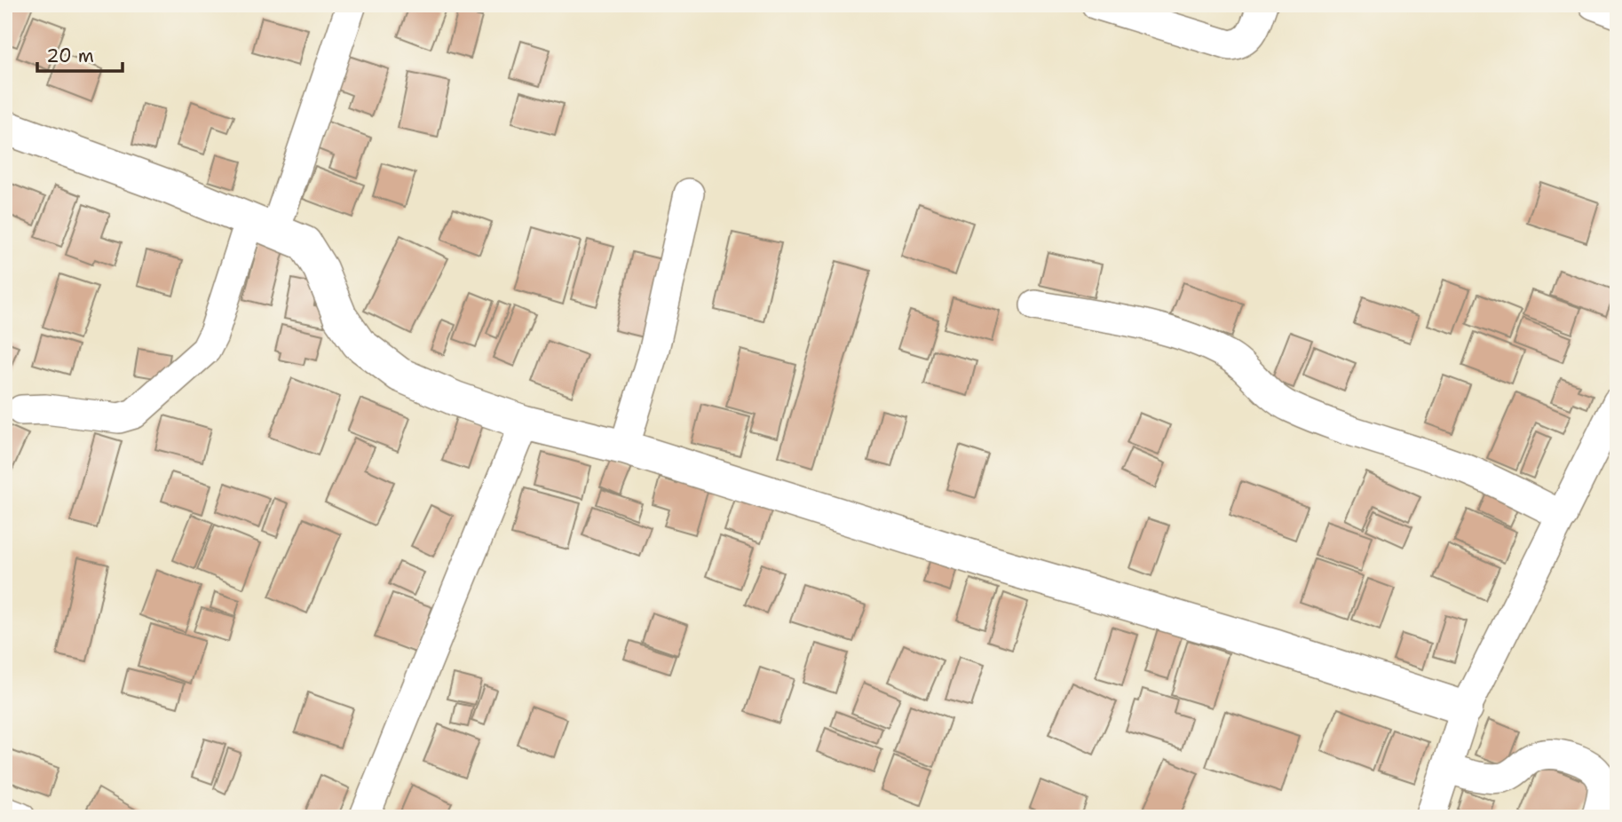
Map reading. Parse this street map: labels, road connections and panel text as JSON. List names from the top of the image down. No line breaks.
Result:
{"scale_bar":"20 m"}
